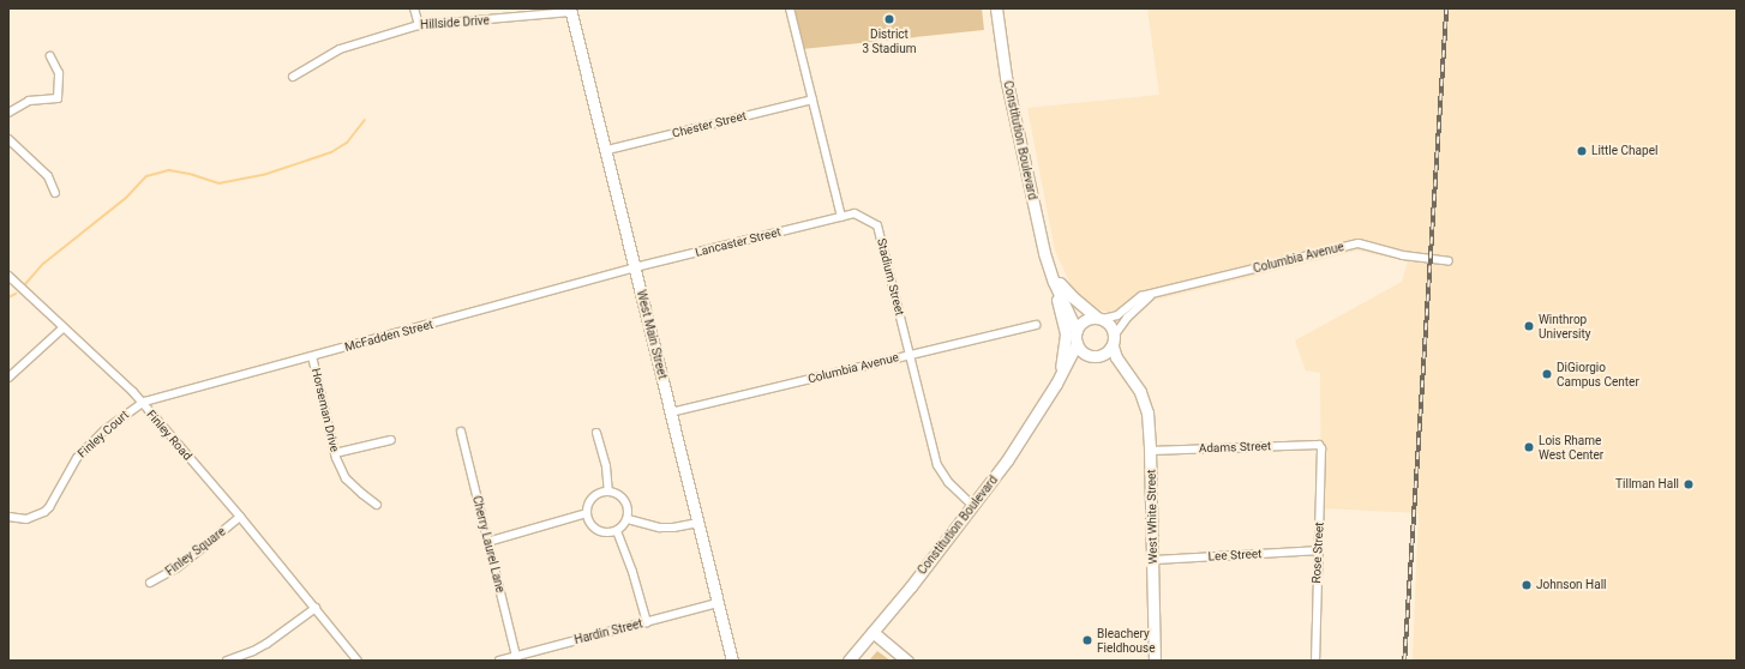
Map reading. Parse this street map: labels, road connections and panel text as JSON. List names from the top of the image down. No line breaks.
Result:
{"streets":{"street":["Hillside Drive","Chester Street","Constitution Boulevard","Lancaster Street","Columbia Avenue","Stadium Street","West Main Street","McFadden Street","Horseman Drive","Finley Court","Finley Road","Adams Street","West White Street","Cherry Laurel Lane","Finley Square","Rose Street","Lee Street","Hardin Street"]},"crossings":[["Hillside Drive","West Main Street"],["Chester Street","West Main Street"],["Constitution Boulevard","Columbia Avenue"],["Constitution Boulevard","Stadium Street"],["Constitution Boulevard","West White Street"],["Lancaster Street","Stadium Street"],["Lancaster Street","West Main Street"],["Lancaster Street","McFadden Street"],["Columbia Avenue","Stadium Street"],["Columbia Avenue","West Main Street"],["Columbia Avenue","West White Street"],["West Main Street","McFadden Street"],["West Main Street","Hardin Street"],["McFadden Street","Horseman Drive"],["McFadden Street","Finley Court"],["McFadden Street","Finley Road"],["Finley Court","Finley Road"],["Finley Road","Finley Square"],["Adams Street","West White Street"],["Adams Street","Rose Street"],["West White Street","Lee Street"],["Cherry Laurel Lane","Hardin Street"],["Rose Street","Lee Street"]],"places":["District 3 Stadium","Little Chapel","Winthrop University","DiGiorgio Campus Center","Lois Rhame West Center","Tillman Hall","Johnson Hall","Bleachery Fieldhouse"]}
